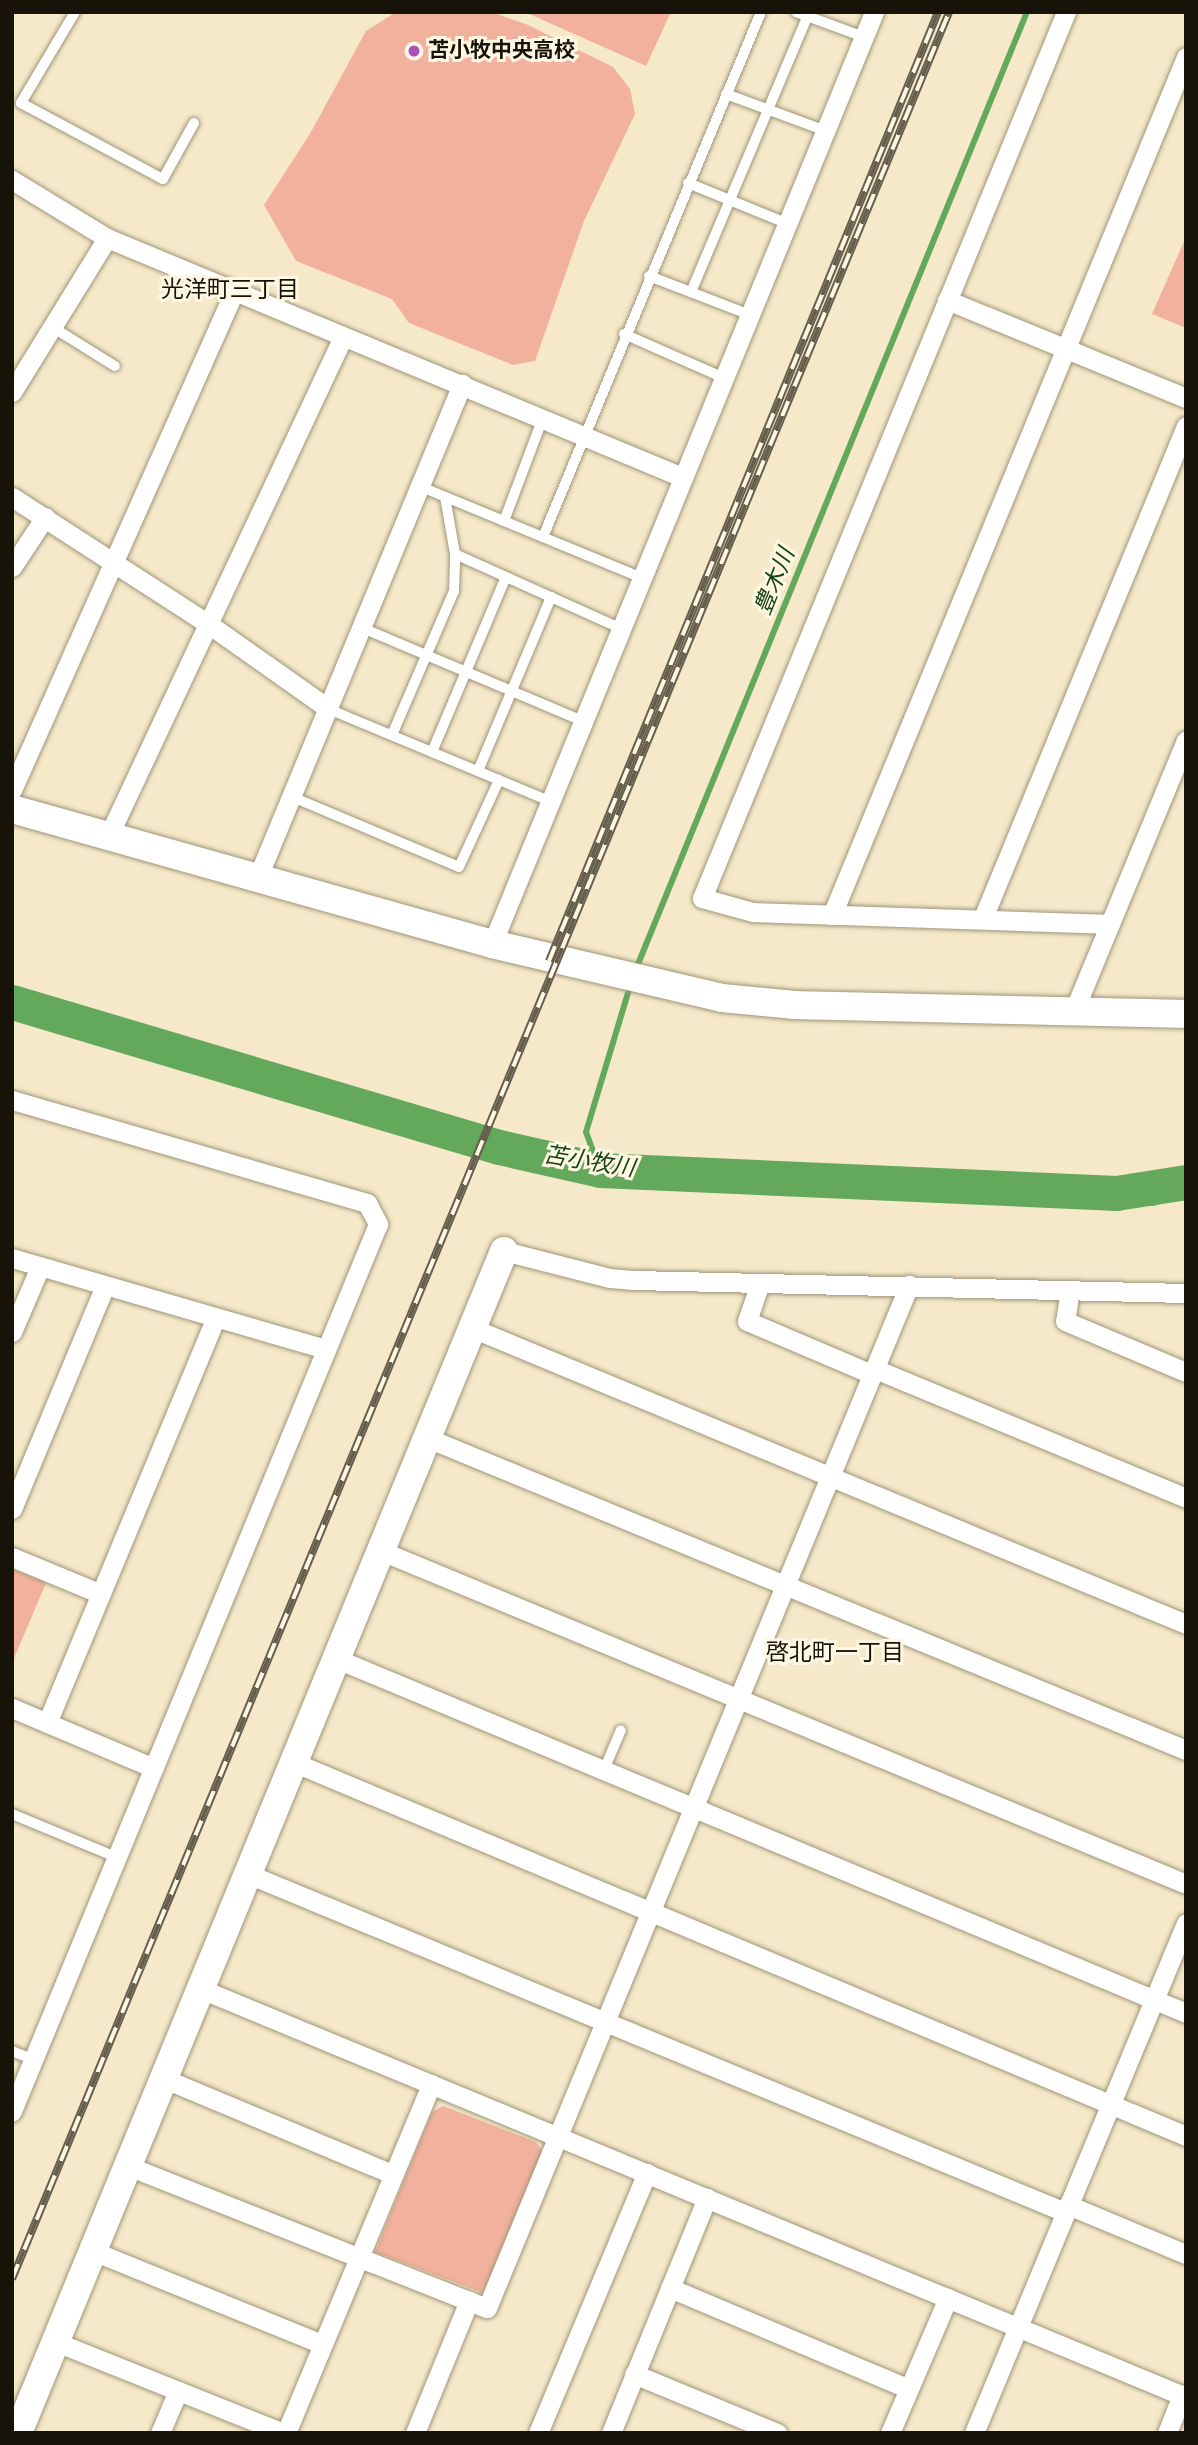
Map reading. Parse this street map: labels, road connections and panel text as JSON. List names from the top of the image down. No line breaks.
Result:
{"districts":["光洋町三丁目","啓北町一丁目"],"water":["豊木川","苫小牧川"],"places":["苫小牧中央高校"]}
